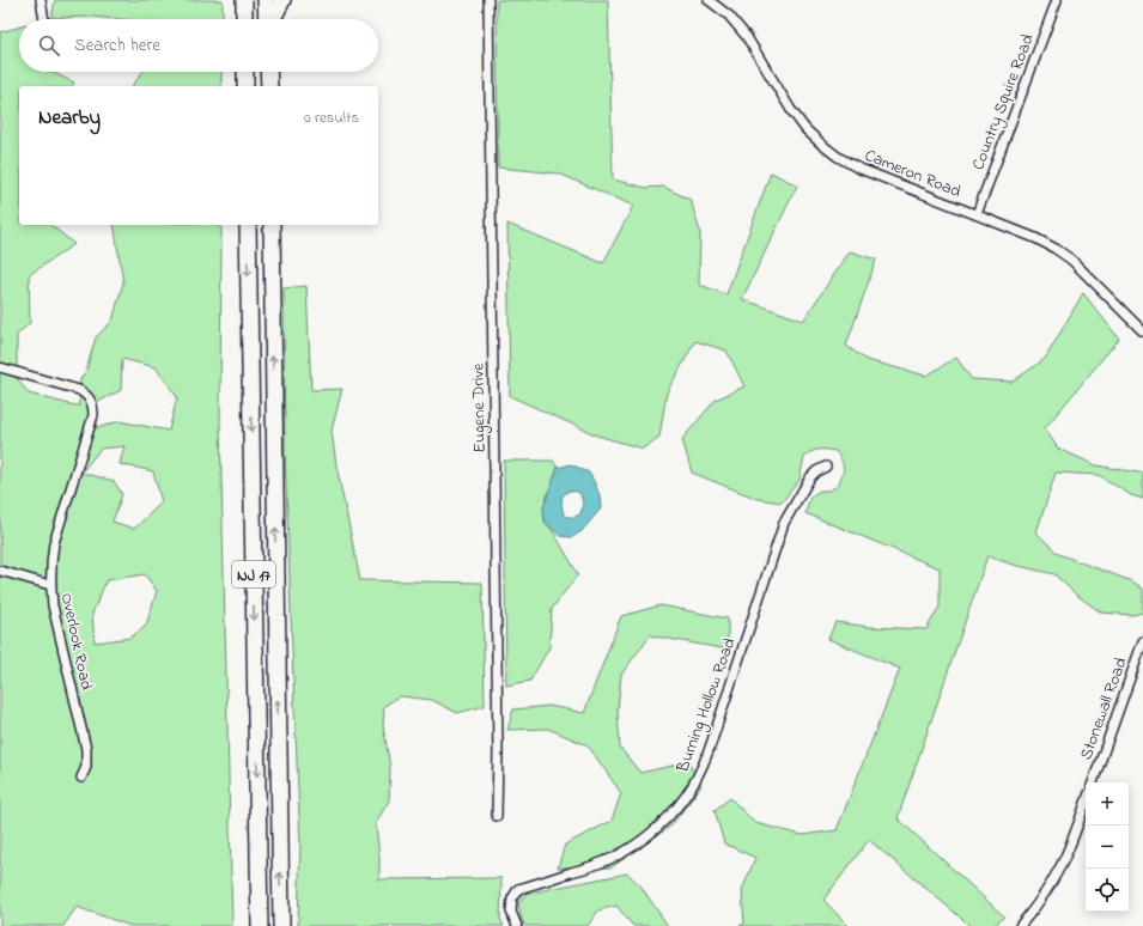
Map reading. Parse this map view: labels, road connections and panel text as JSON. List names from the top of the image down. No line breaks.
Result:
{"streets":{"highway":["NJ 17"],"street":["Country Squire Road","Cameron Road","Eugene Drive","Overlook Road","Burning Hollow Road","Stonewall Road"]},"crossings":[["Country Squire Road","Cameron Road"]],"page":{"search":"Search here","heading":["Nearby","0 results"],"map_buttons":["+","−"]}}
